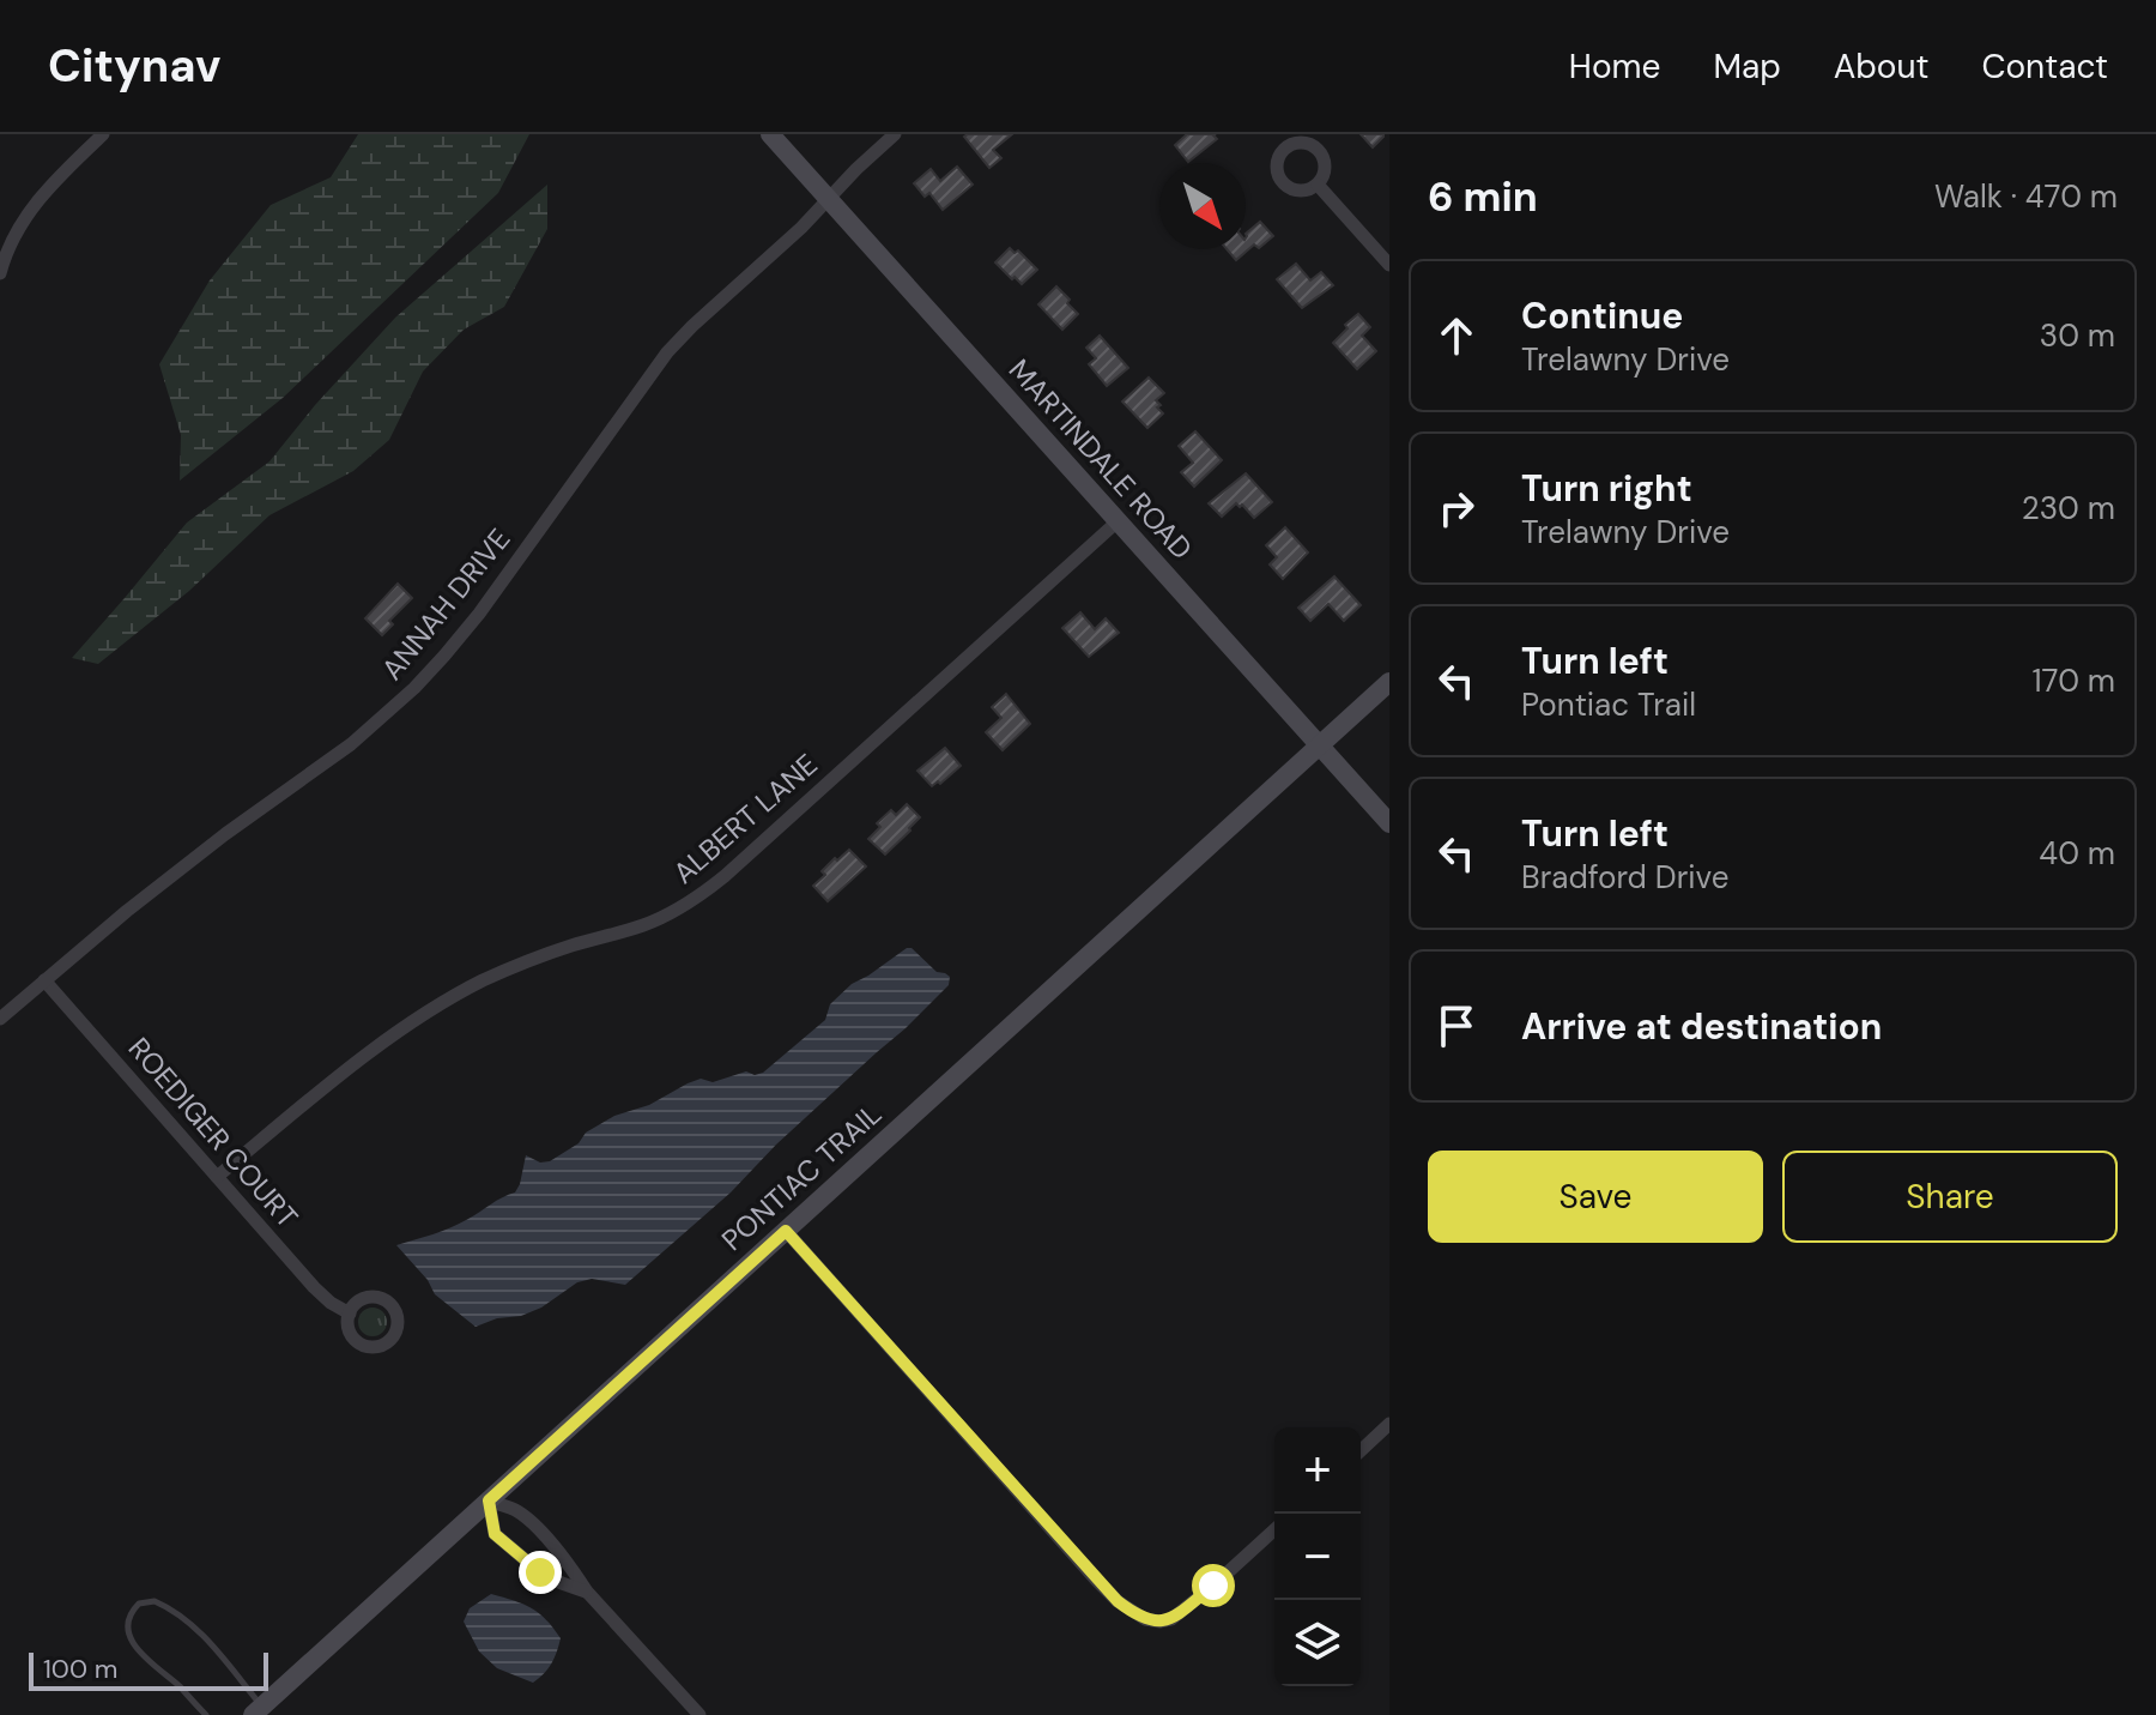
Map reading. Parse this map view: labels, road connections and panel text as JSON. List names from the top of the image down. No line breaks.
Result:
{"streets":{"main road":["MARTINDALE ROAD","PONTIAC TRAIL"],"street":["ANNAH DRIVE","ALBERT LANE","ROEDIGER COURT"]},"crossings":[["MARTINDALE ROAD","ANNAH DRIVE"],["MARTINDALE ROAD","ALBERT LANE"],["MARTINDALE ROAD","PONTIAC TRAIL"],["ANNAH DRIVE","ROEDIGER COURT"],["ALBERT LANE","ROEDIGER COURT"]],"scale_bar":"100 m","north":"bottom right","page":{"header":"Citynav","nav":["Home","Map","About","Contact"],"heading":["6 min","Walk · 470 m"],"list":[["Continue","Trelawny Drive","30 m"],["Turn right","Trelawny Drive","230 m"],["Turn left","Pontiac Trail","170 m"],["Turn left","Bradford Drive","40 m"],"Arrive at destination"],"buttons":["Save","Share"],"map_buttons":["+","−"],"scale":"100 m"}}
